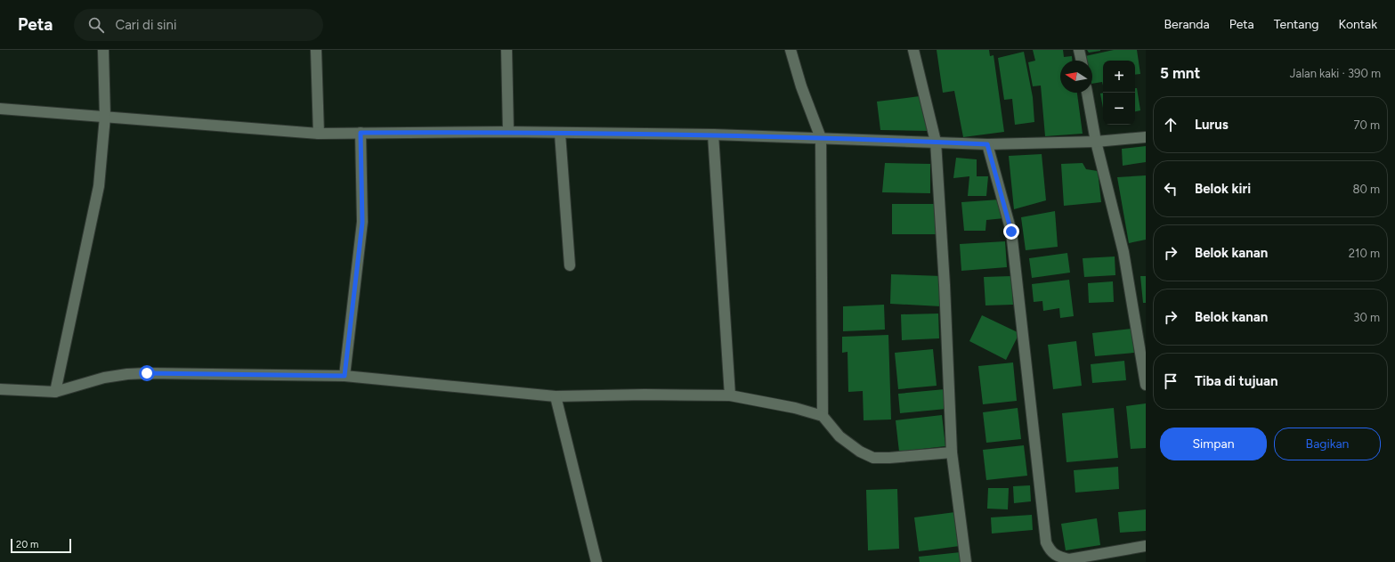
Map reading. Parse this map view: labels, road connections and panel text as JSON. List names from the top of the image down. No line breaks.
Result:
{"scale_bar":"20 m","north":"left","page":{"header":"Peta","search":"Cari di sini","nav":["Beranda","Peta","Tentang","Kontak"],"heading":["5 mnt","Jalan kaki · 390 m"],"map_buttons":["+","−"],"list":[["Lurus","70 m"],["Belok kiri","80 m"],["Belok kanan","210 m"],["Belok kanan","30 m"],"Tiba di tujuan"],"buttons":["Simpan","Bagikan"],"scale":"20 m"}}
